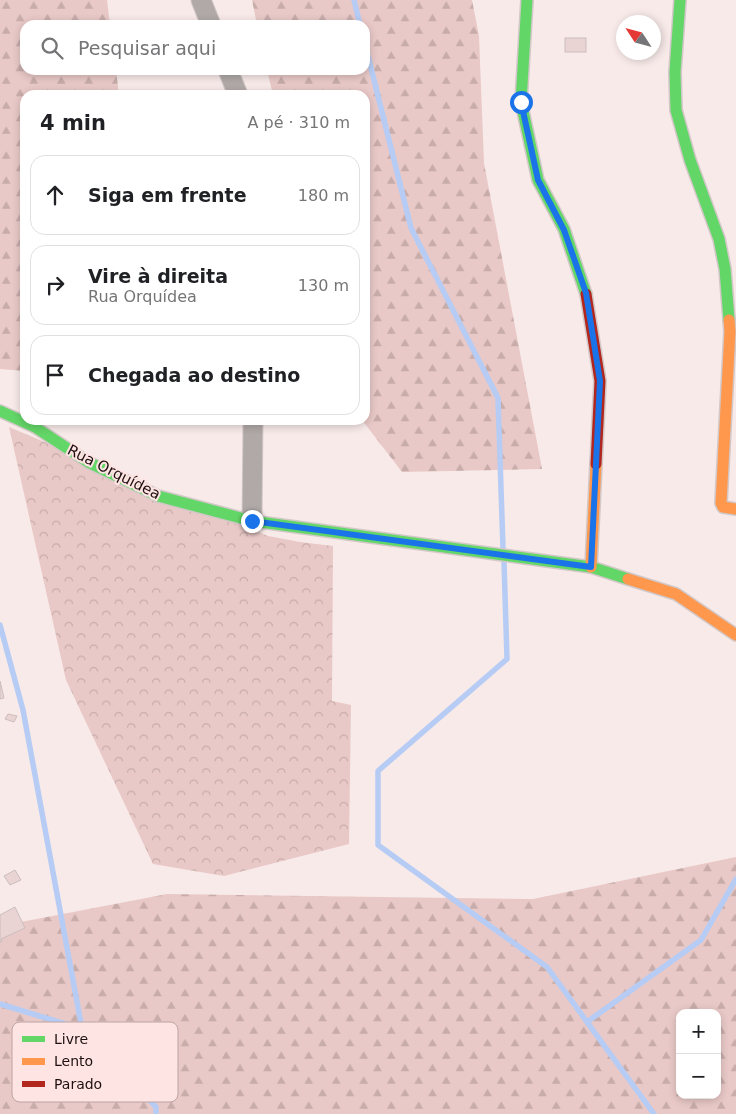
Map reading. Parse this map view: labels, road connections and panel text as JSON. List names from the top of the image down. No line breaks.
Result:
{"streets":{"street":["Rua Orquídea"]},"legend":["Livre","Lento","Parado"],"north":"top left","page":{"search":"Pesquisar aqui","heading":["4 min","A pé · 310 m"],"list":[["Siga em frente","180 m"],["Vire à direita","Rua Orquídea","130 m"],"Chegada ao destino"],"map_buttons":["+","−"]}}
